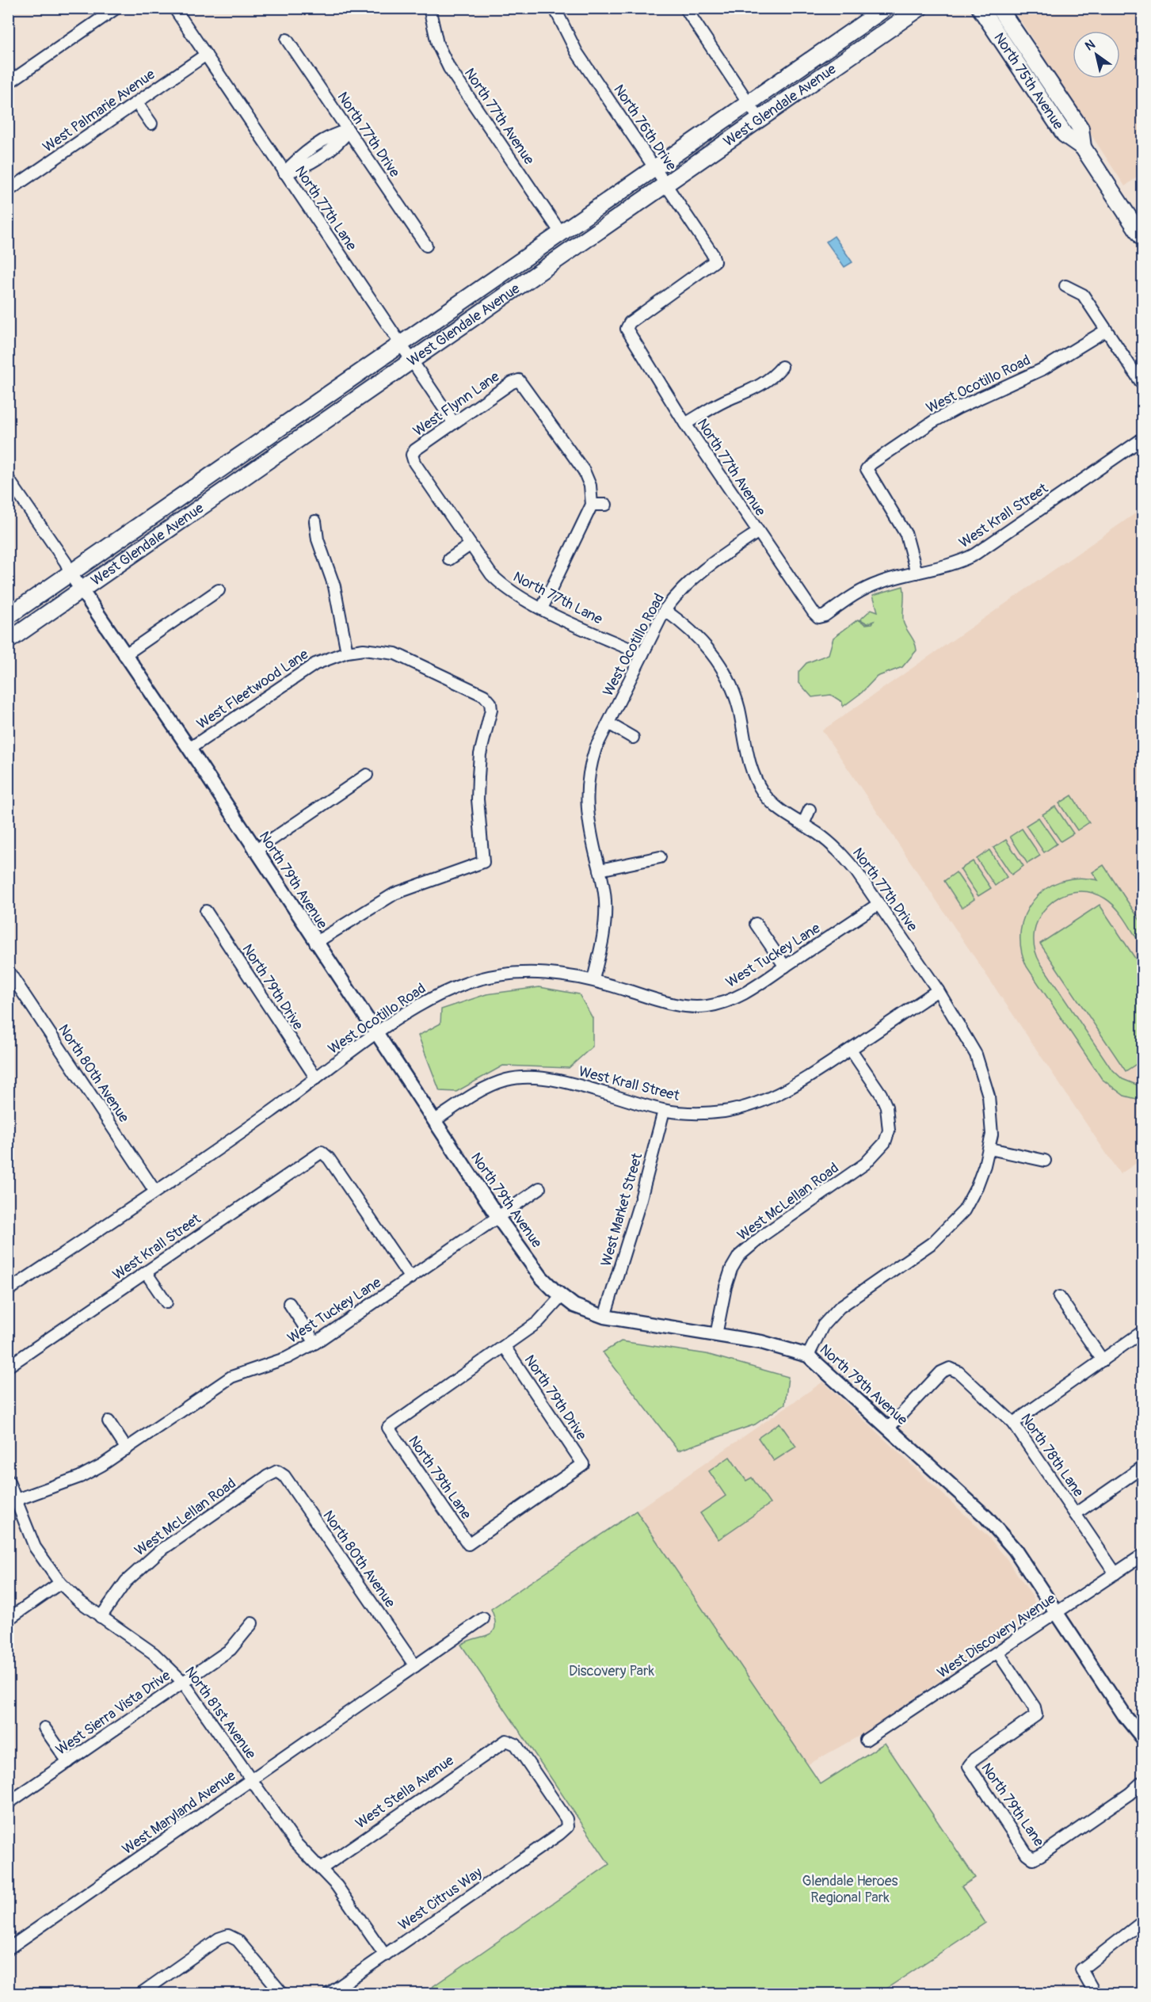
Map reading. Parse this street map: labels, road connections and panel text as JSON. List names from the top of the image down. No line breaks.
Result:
{"streets":{"main road":["North 75th Avenue","West Glendale Avenue"],"street":["West Palmarie Avenue","North 77th Avenue","North 76th Drive","North 77th Drive","North 77th Lane","West Ocotillo Road","West Flynn Lane","West Krall Street","West Fleetwood Lane","North 79th Avenue","West Tuckey Lane","North 79th Drive","North 80th Avenue","West McLellan Road","West Market Street","North 78th Lane","North 79th Lane","West Discovery Avenue","West Sierra Vista Drive","North 81st Avenue","West Stella Avenue","West Maryland Avenue","West Citrus Way"]},"crossings":[["West Glendale Avenue","North 77th Avenue"],["West Glendale Avenue","North 76th Drive"],["West Glendale Avenue","North 77th Lane"],["West Glendale Avenue","North 79th Avenue"],["West Palmarie Avenue","North 77th Lane"],["North 77th Avenue","North 76th Drive"],["North 77th Avenue","West Ocotillo Road"],["North 77th Avenue","West Krall Street"],["North 77th Drive","West Ocotillo Road"],["North 77th Drive","West Krall Street"],["North 77th Drive","West Tuckey Lane"],["North 77th Lane","West Ocotillo Road"],["North 77th Lane","West Flynn Lane"],["West Ocotillo Road","West Krall Street"],["West Ocotillo Road","North 79th Avenue"],["West Ocotillo Road","West Tuckey Lane"],["West Ocotillo Road","North 79th Drive"],["West Ocotillo Road","North 80th Avenue"],["West Krall Street","North 79th Avenue"],["West Krall Street","West Tuckey Lane"],["West Krall Street","West McLellan Road"],["West Krall Street","West Market Street"],["West Fleetwood Lane","North 79th Avenue"],["North 79th Avenue","West Tuckey Lane"],["North 79th Avenue","West McLellan Road"],["North 79th Avenue","West Market Street"],["North 79th Avenue","North 78th Lane"],["North 79th Avenue","West Discovery Avenue"],["West Tuckey Lane","North 81st Avenue"],["North 79th Drive","North 79th Lane"],["North 80th Avenue","West McLellan Road"],["North 80th Avenue","West Maryland Avenue"],["West McLellan Road","North 81st Avenue"],["North 78th Lane","West Discovery Avenue"],["North 79th Lane","West Discovery Avenue"],["West Sierra Vista Drive","North 81st Avenue"],["North 81st Avenue","West Stella Avenue"],["North 81st Avenue","West Maryland Avenue"],["North 81st Avenue","West Citrus Way"],["West Stella Avenue","West Citrus Way"]],"parks":["Discovery Park","Glendale Heroes Regional Park"],"north":"top left"}
